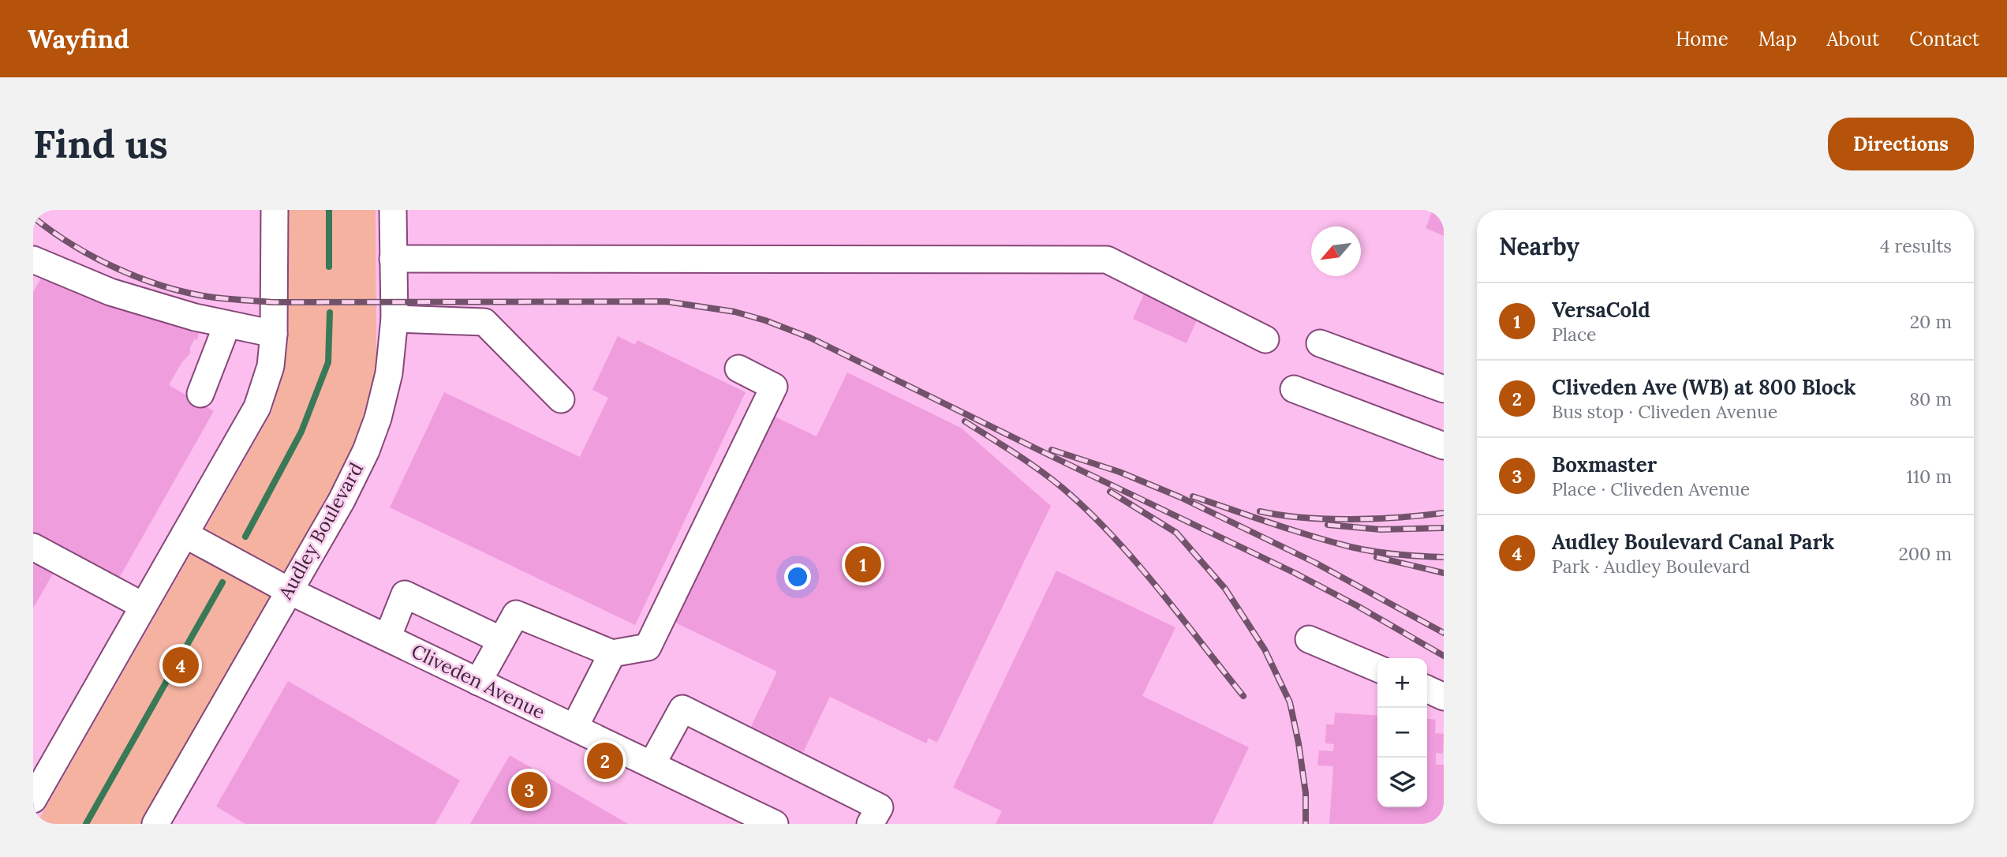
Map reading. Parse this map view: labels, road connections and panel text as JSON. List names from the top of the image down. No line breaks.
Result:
{"streets":{"street":["Audley Boulevard","Cliveden Avenue"]},"crossings":[["Audley Boulevard","Cliveden Avenue"]],"north":"bottom left","page":{"header":"Wayfind","nav":["Home","Map","About","Contact"],"buttons":"Directions","title":"Find us","heading":["Nearby","4 results"],"list":[{"mark":"1","name":"VersaCold","note":"Place","value":"20 m"},{"mark":"2","name":"Cliveden Ave (WB) at 800 Block","note":"Bus stop · Cliveden Avenue","value":"80 m"},{"mark":"3","name":"Boxmaster","note":"Place · Cliveden Avenue","value":"110 m"},{"mark":"4","name":"Audley Boulevard Canal Park","note":"Park · Audley Boulevard","value":"200 m"}],"pins":["1","4","2","3"],"map_buttons":["+","−"]}}
